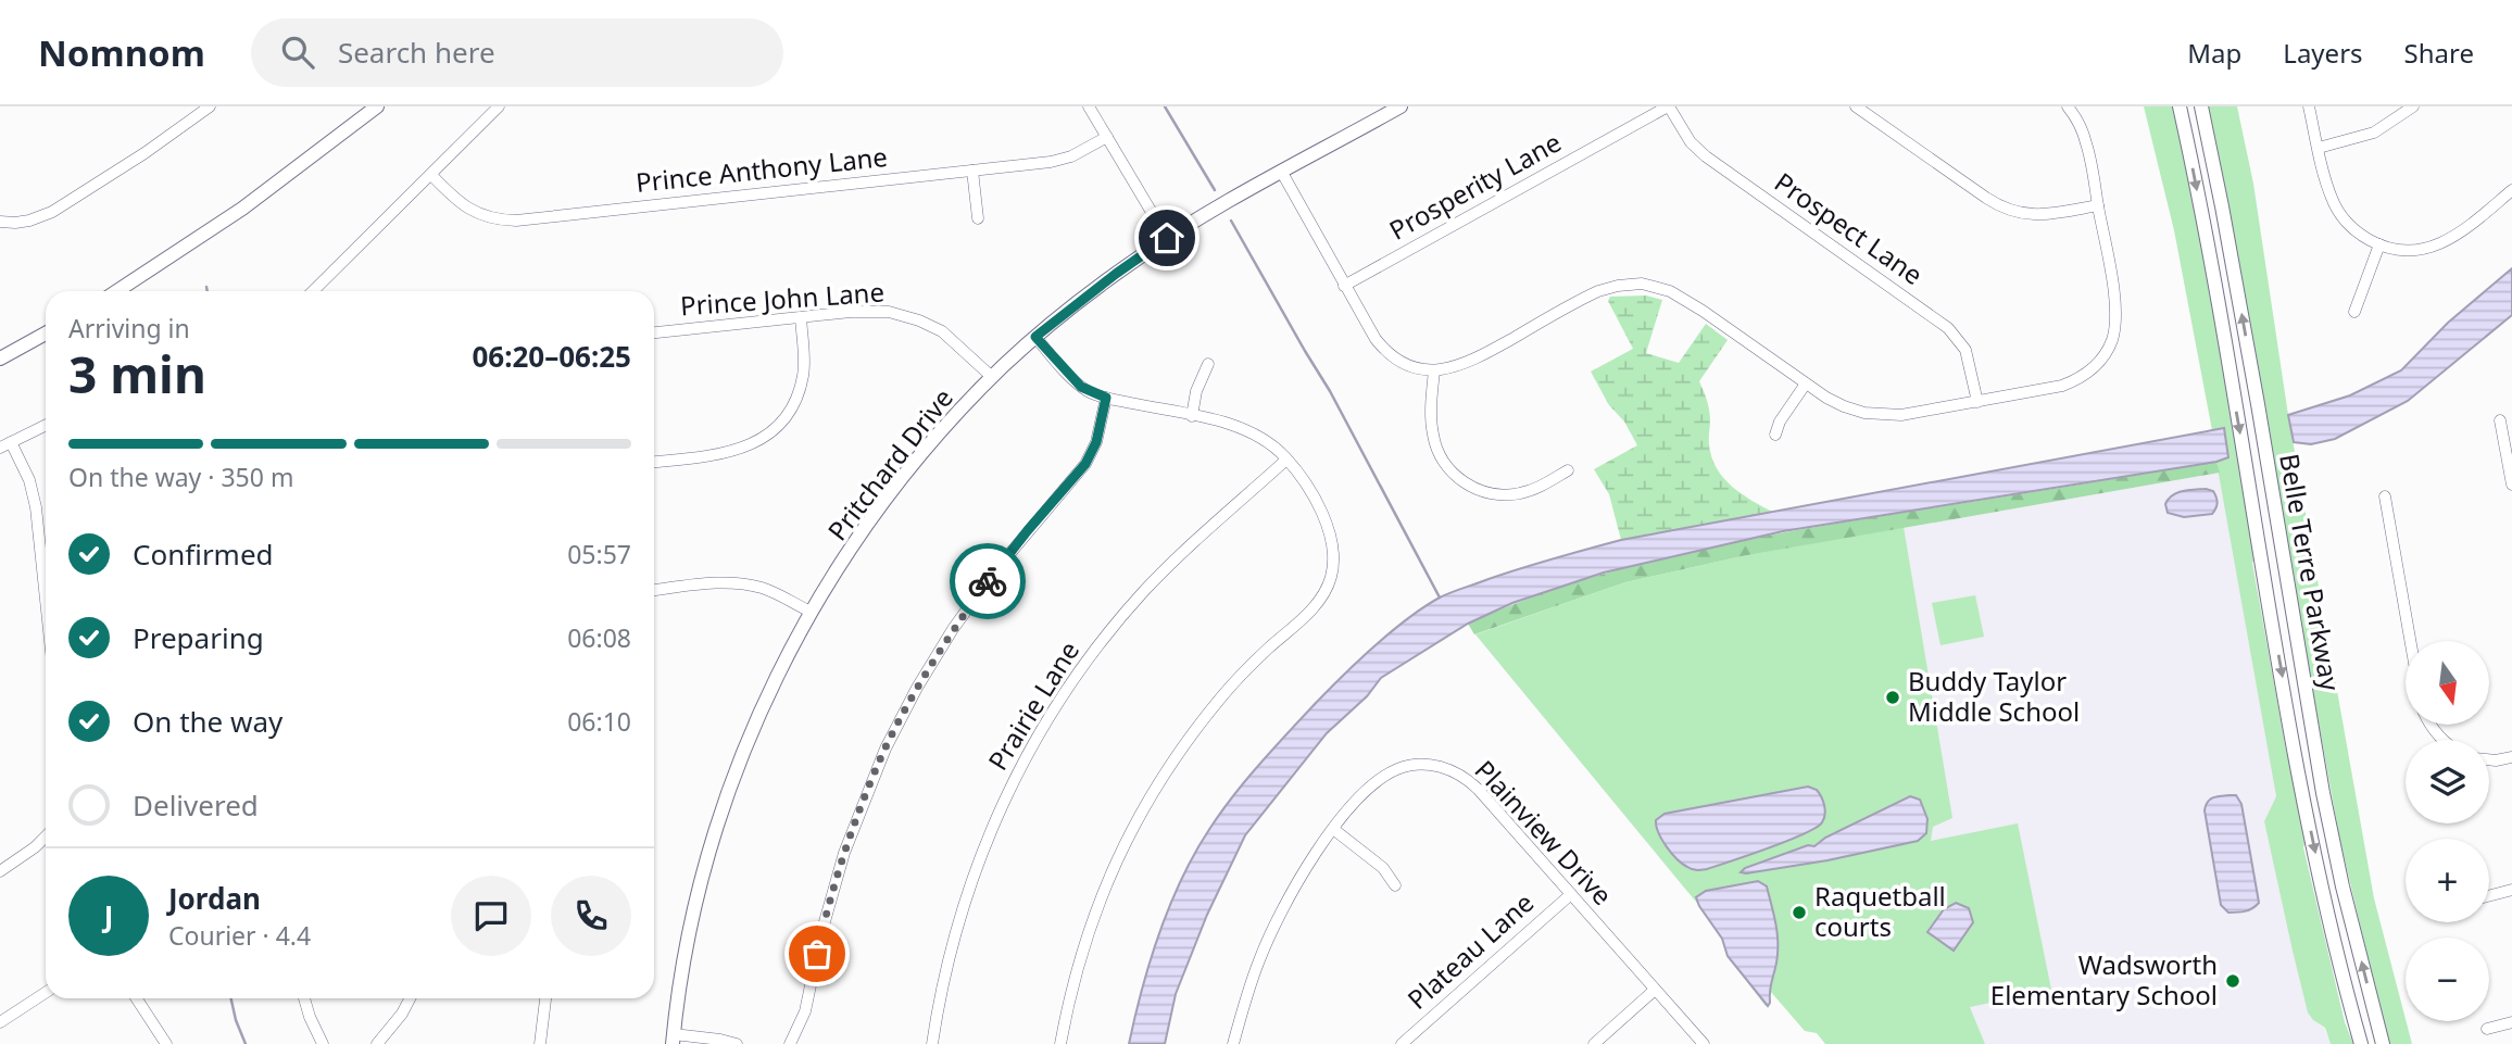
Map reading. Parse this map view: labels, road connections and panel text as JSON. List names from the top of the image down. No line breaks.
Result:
{"streets":{"main road":["Pritchard Drive","Belle Terre Parkway"],"street":["Prince Anthony Lane","Prosperity Lane","Prospect Lane","Prince John Lane","Prairie Lane","Plainview Drive","Plateau Lane"]},"crossings":[["Prosperity Lane","Prospect Lane"],["Prince John Lane","Pritchard Drive"],["Plainview Drive","Plateau Lane"]],"places":["Buddy Taylor Middle School","Raquetball courts","Wadsworth Elementary School"],"north":"bottom","page":{"header":"Nomnom","search":"Search here","nav":["Map","Layers","Share"],"heading":["3 min","Arriving in","06:20–06:25"],"panel":["Jordan","Courier · 4.4"],"bar":"On the way · 350 m","list":[["Confirmed","05:57"],["Preparing","06:08"],["On the way","06:10"],"Delivered"],"map_buttons":["+","−"],"round":"J"}}
